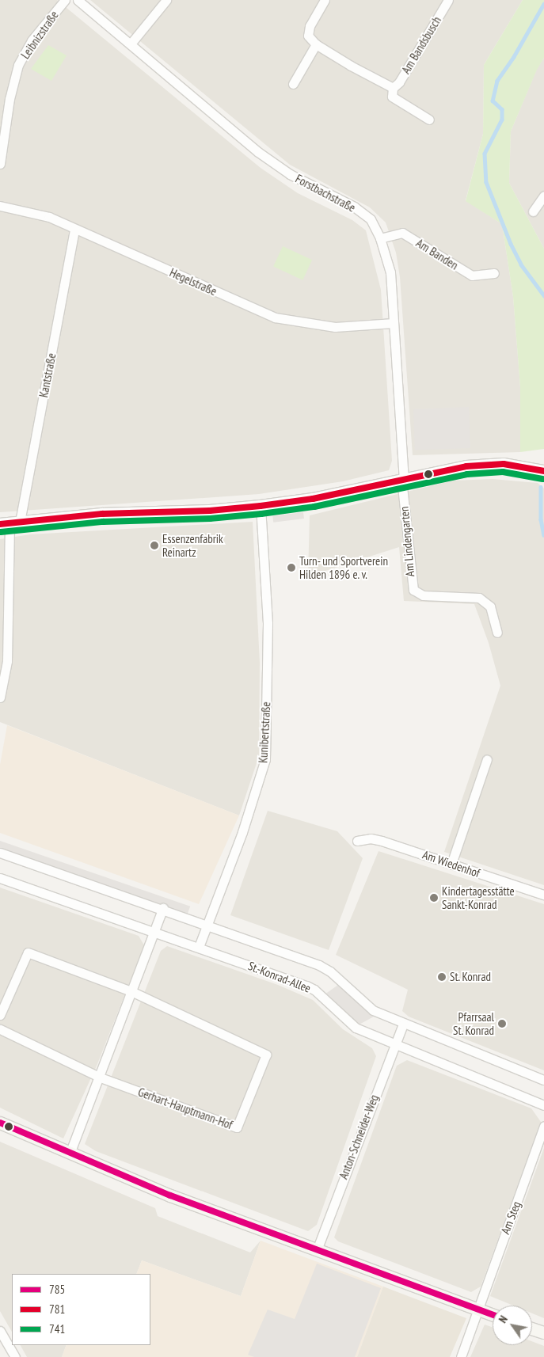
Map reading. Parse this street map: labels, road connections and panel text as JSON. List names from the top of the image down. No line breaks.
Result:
{"streets":{"street":["Leibnizstraße","Am Bandsbusch","Forstbachstraße","Am Banden","Hegelstraße","Kantstraße","Am Lindengarten","Kunibertstraße","Am Wiedenhof","St.-Konrad-Allee","Gerhart-Hauptmann-Hof","Anton-Schneider-Weg","Am Steg"]},"crossings":[["Forstbachstraße","Am Banden"],["Forstbachstraße","Hegelstraße"],["Forstbachstraße","Am Lindengarten"],["Hegelstraße","Kantstraße"],["Kunibertstraße","St.-Konrad-Allee"],["St.-Konrad-Allee","Anton-Schneider-Weg"]],"places":["Essenzenfabrik Reinartz","Turn- und Sportverein Hilden 1896 e. v.","Kindertagesstätte Sankt-Konrad","St. Konrad","Pfarrsaal St. Konrad"],"lines":["transit line 781","transit line 741","transit line 785"],"legend":["785","781","741"],"north":"top left"}
